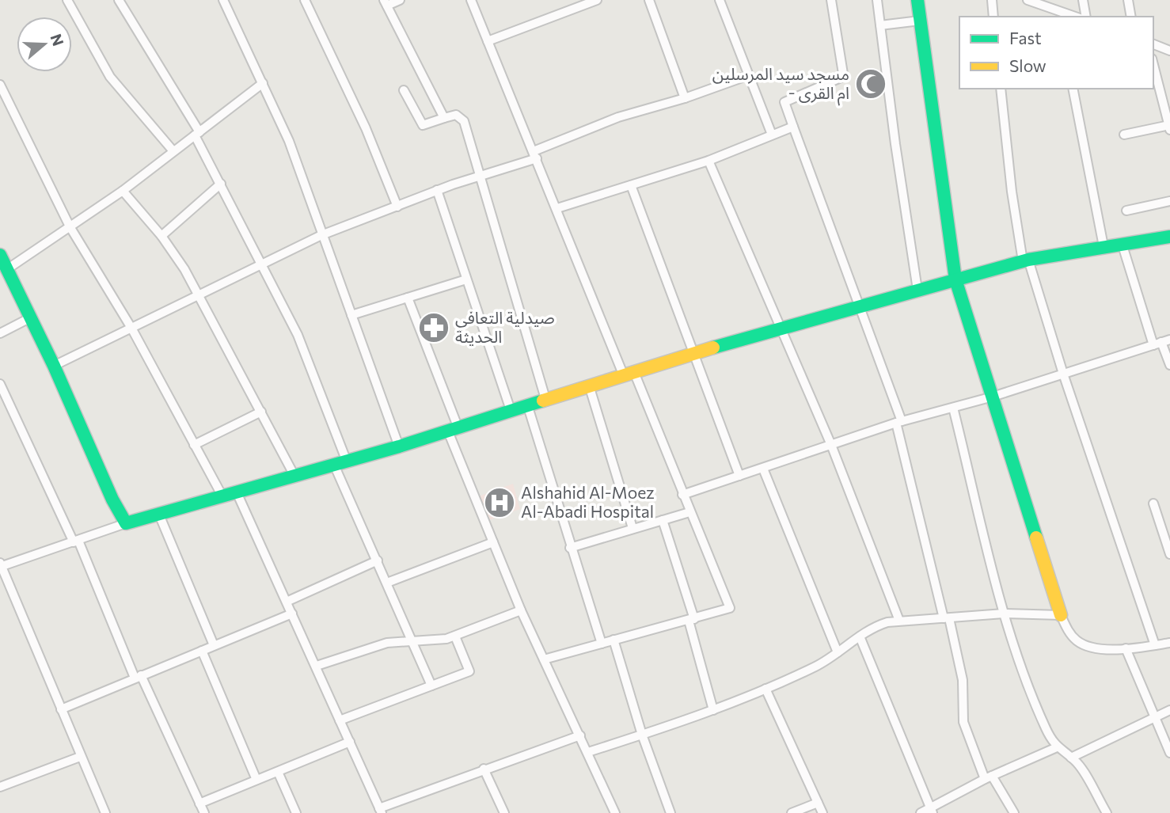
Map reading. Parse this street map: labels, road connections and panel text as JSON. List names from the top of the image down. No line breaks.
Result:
{"places":{"mosque":["مسجد سيد المرسلين - ام القرى"],"pharmacy":["صيدلية التعافي الحديثة"],"hospital":["Alshahid Al-Moez Al-Abadi Hospital"]},"legend":["Fast","Slow"],"north":"right"}
